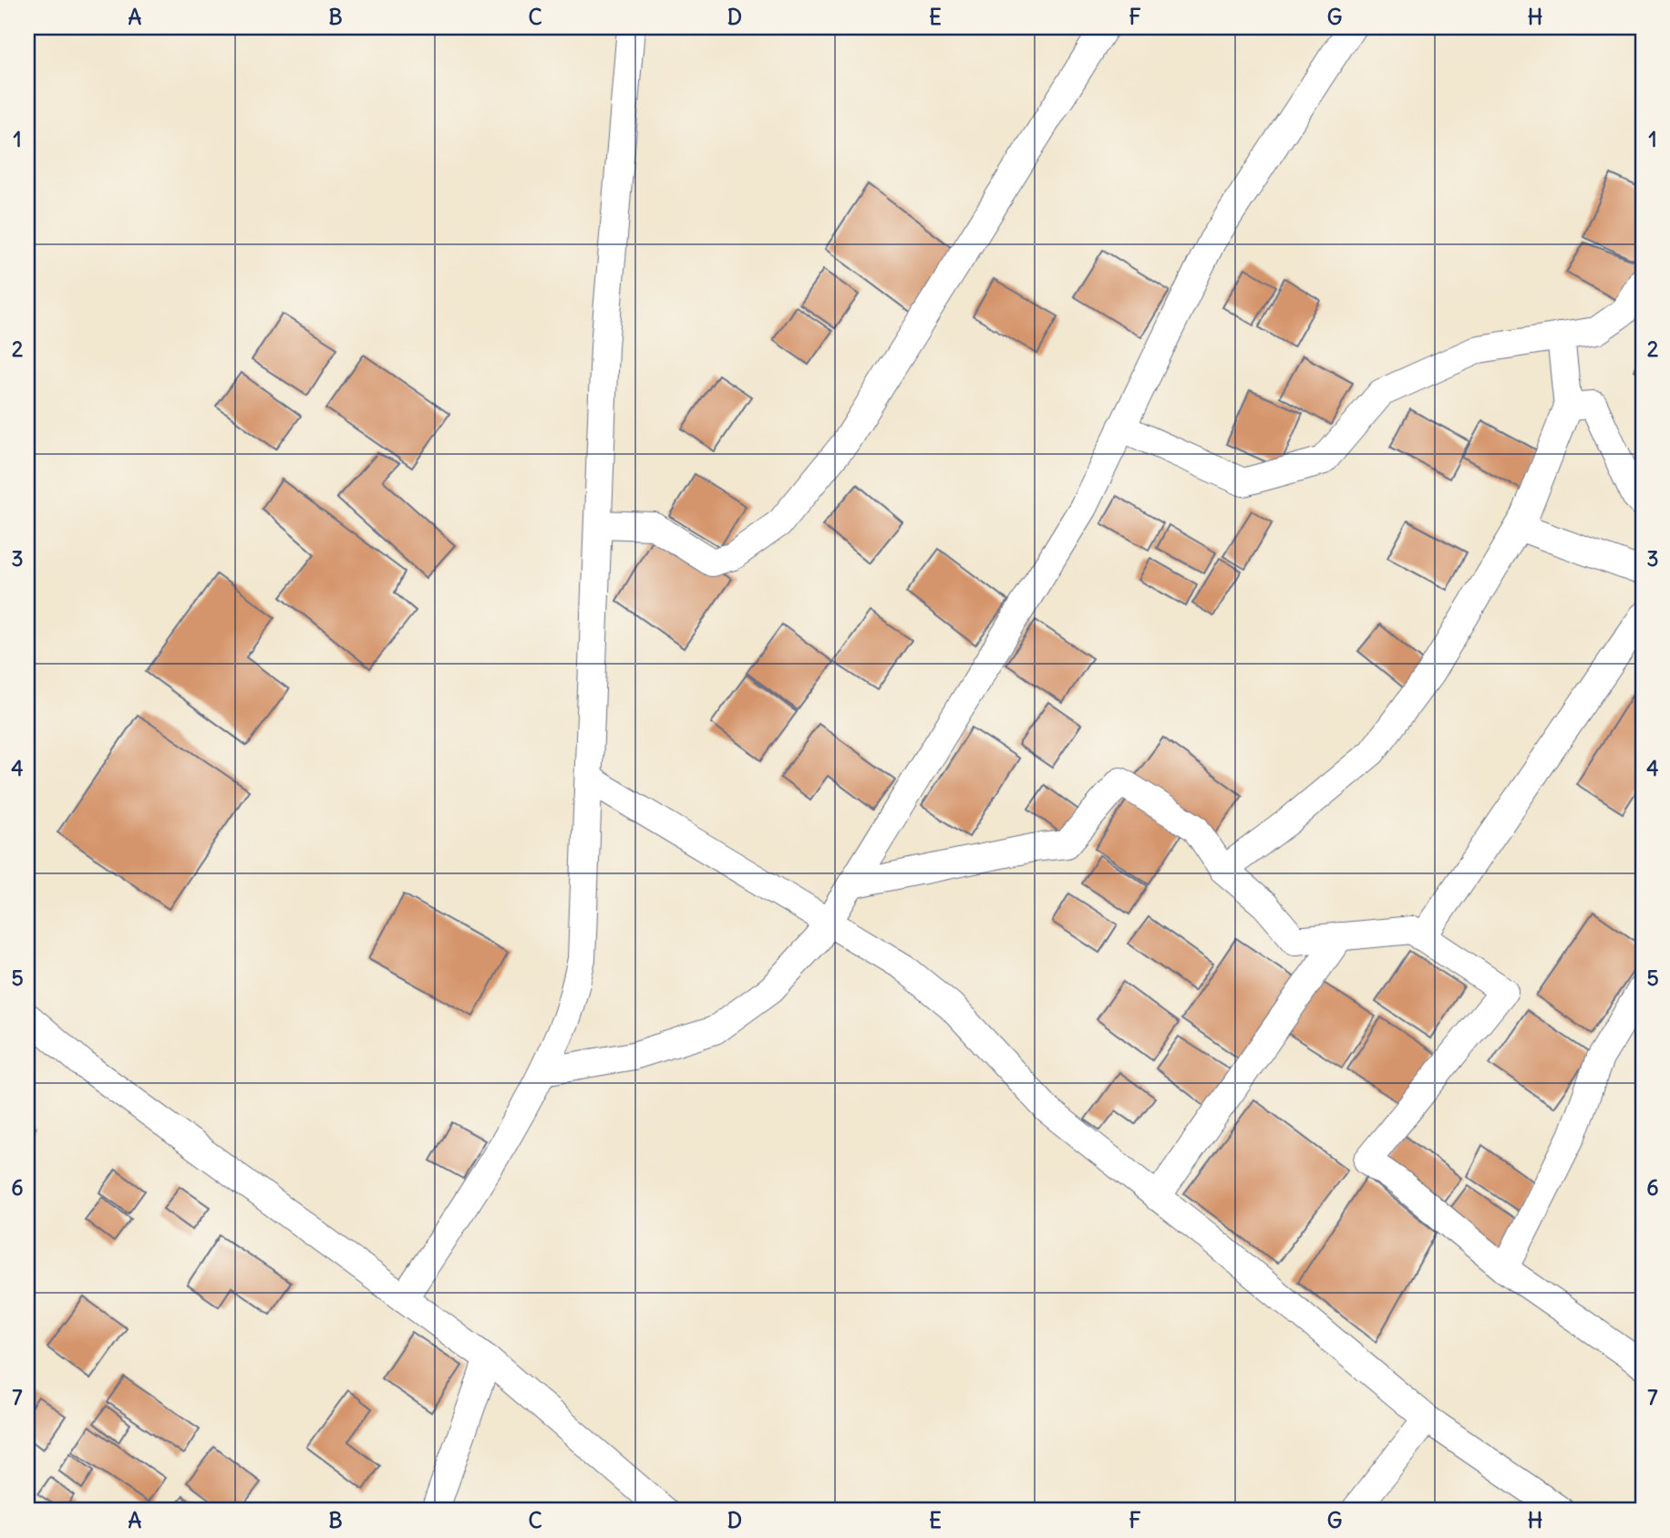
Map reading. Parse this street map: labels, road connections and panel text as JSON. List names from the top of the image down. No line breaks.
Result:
{"grid":{"columns":["A","B","C","D","E","F","G","H"],"rows":["1","2","3","4","5","6","7"]}}
